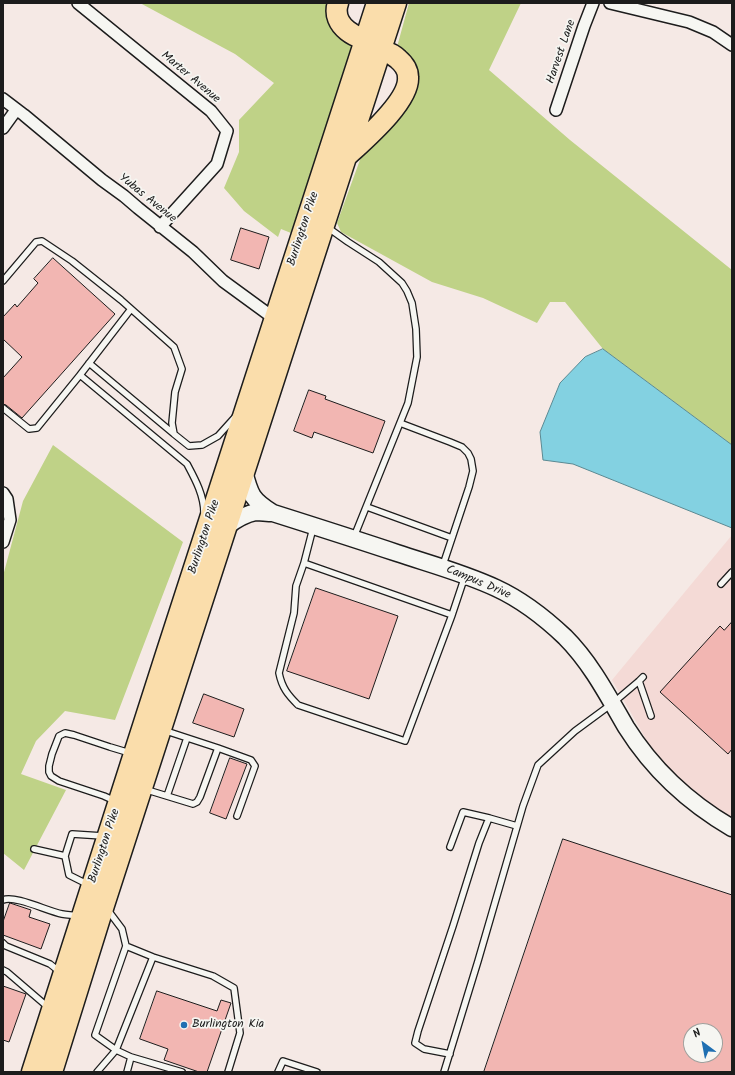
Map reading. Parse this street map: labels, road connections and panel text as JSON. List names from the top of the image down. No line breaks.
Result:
{"streets":{"highway":["Burlington Pike"],"street":["Harvest Lane","Marter Avenue","Yubas Avenue","Campus Drive"]},"crossings":[["Marter Avenue","Yubas Avenue"],["Yubas Avenue","Burlington Pike"],["Burlington Pike","Campus Drive"]],"places":["Burlington Kia"],"north":"top left"}
